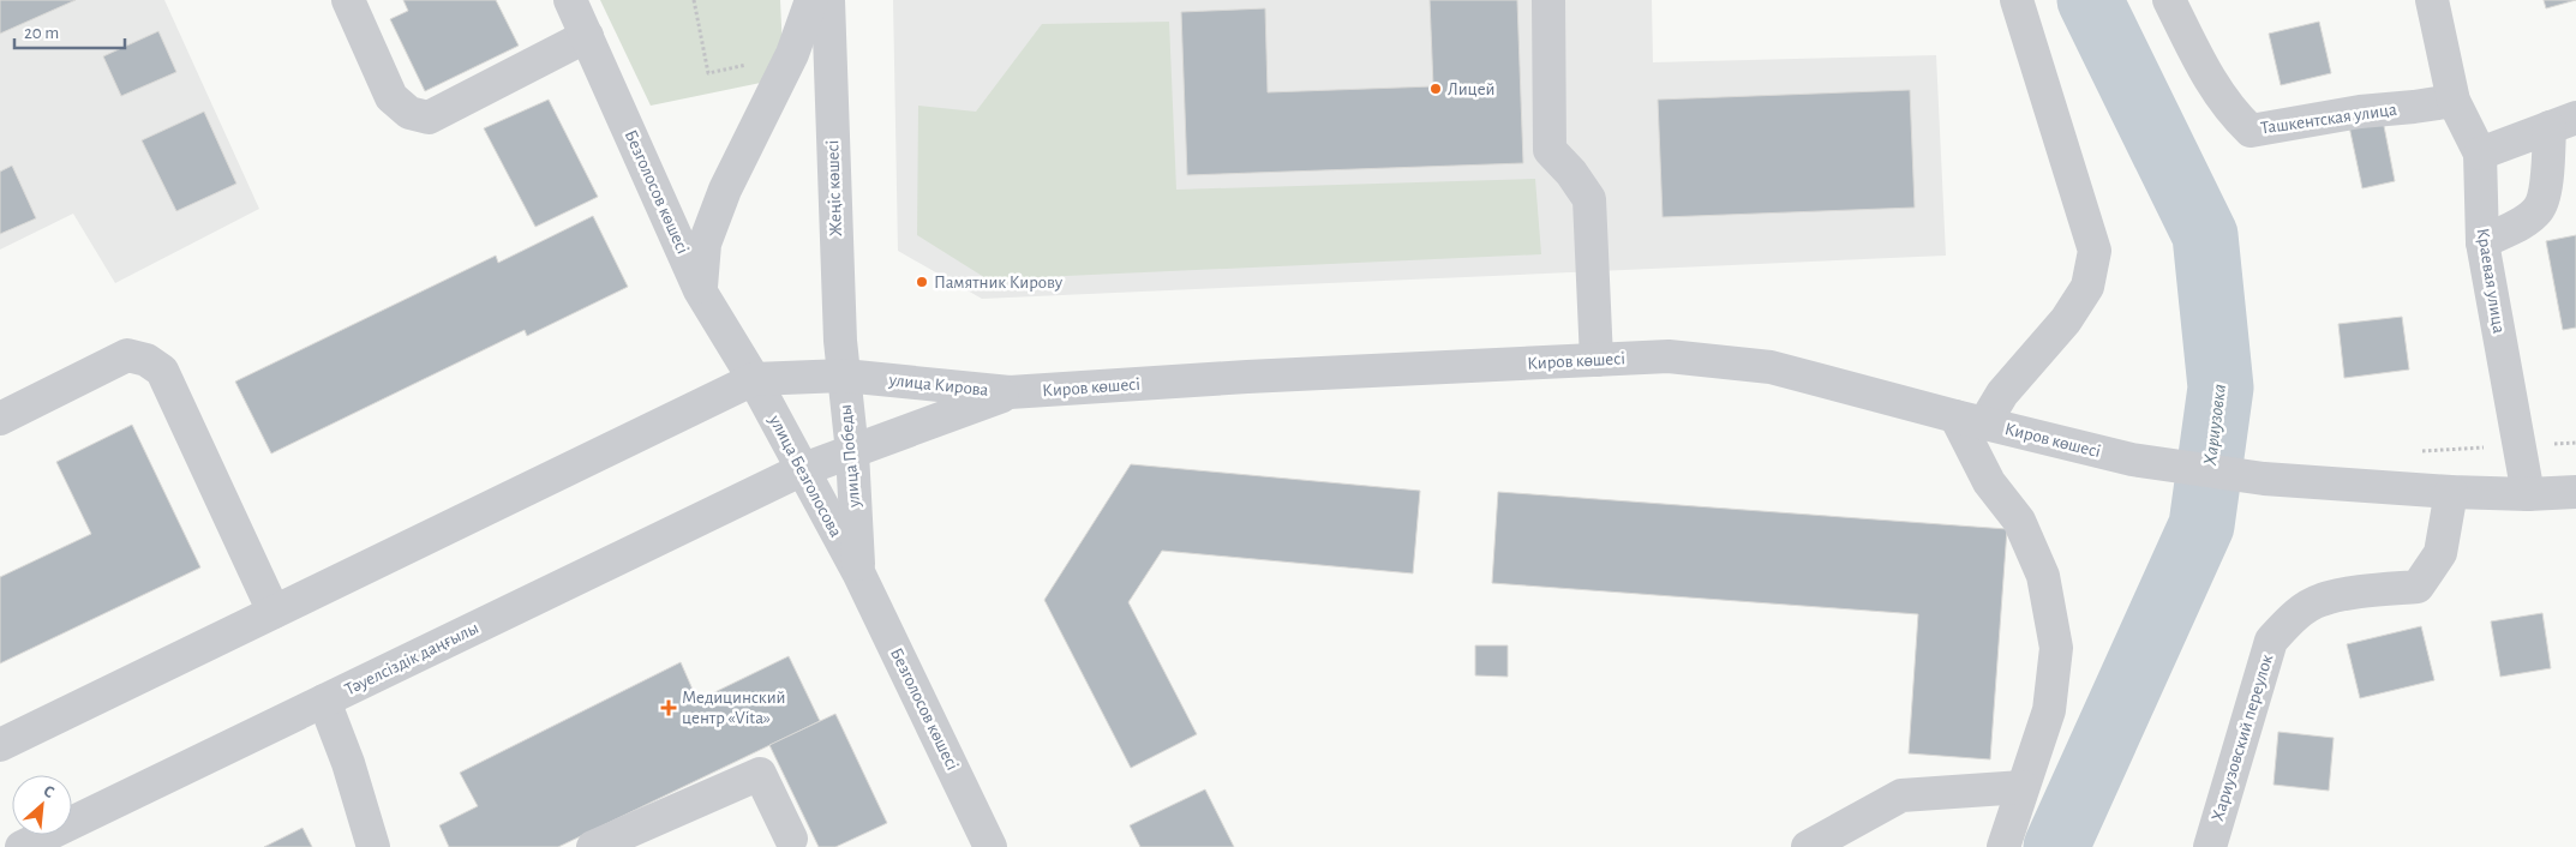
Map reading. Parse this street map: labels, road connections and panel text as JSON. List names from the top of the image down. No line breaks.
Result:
{"streets":{"street":["Ташкентская улица","Жеңіс көшесі","Безголосов көшесі","Краевая улица","Киров көшесі","улица Кирова","улица Победы","улица Безголосова","Тәуелсіздік даңғылы","Хариузовский переулок"]},"crossings":[["Ташкентская улица","Краевая улица"],["Жеңіс көшесі","улица Кирова"],["Жеңіс көшесі","улица Победы"],["Безголосов көшесі","улица Кирова"],["Безголосов көшесі","улица Победы"],["Безголосов көшесі","улица Безголосова"],["Киров көшесі","улица Кирова"],["Киров көшесі","Хариузовский переулок"],["улица Кирова","улица Победы"],["улица Кирова","улица Безголосова"],["улица Кирова","Тәуелсіздік даңғылы"],["улица Победы","улица Безголосова"],["улица Безголосова","Тәуелсіздік даңғылы"]],"water":["Хариузовка"],"places":{"other":["Лицей","Памятник Кирову"],"health":["Медицинский центр «Vita»"]},"scale_bar":"20 m","north":"top right"}
